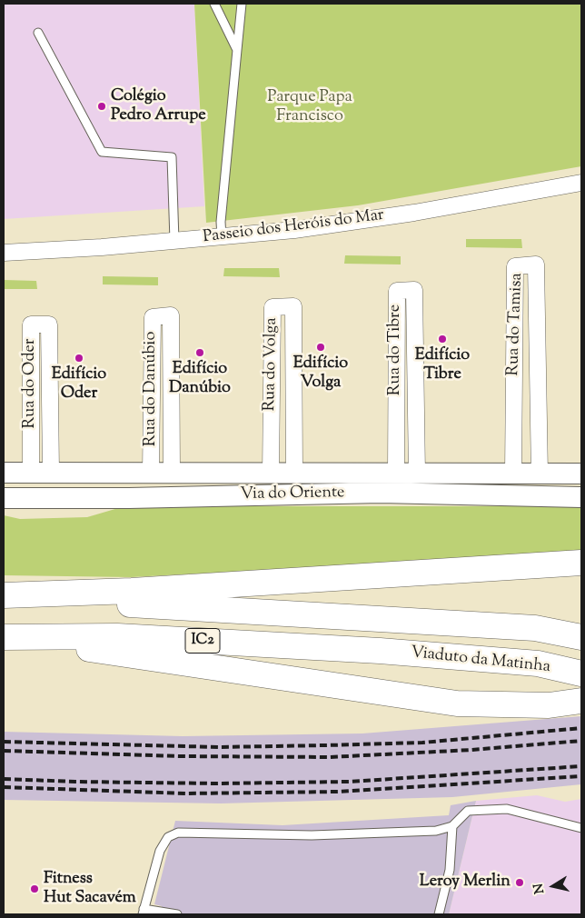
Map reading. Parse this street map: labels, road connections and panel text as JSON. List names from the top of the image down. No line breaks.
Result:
{"streets":{"highway":["IC2","Viaduto da Matinha"],"street":["Passeio dos Heróis do Mar","Rua do Tamisa","Rua do Tibre","Rua do Volga","Rua do Oder","Rua do Danúbio","Via do Oriente"]},"crossings":[["Rua do Tamisa","Via do Oriente"],["Rua do Tibre","Via do Oriente"],["Rua do Volga","Via do Oriente"],["Rua do Oder","Via do Oriente"],["Rua do Danúbio","Via do Oriente"],["IC2","Viaduto da Matinha"]],"parks":["Parque Papa Francisco"],"places":["Colégio Pedro Arrupe","Edifício Tibre","Edifício Volga","Edifício Danúbio","Edifício Oder","Leroy Merlin","Fitness Hut Sacavém"],"north":"left"}
